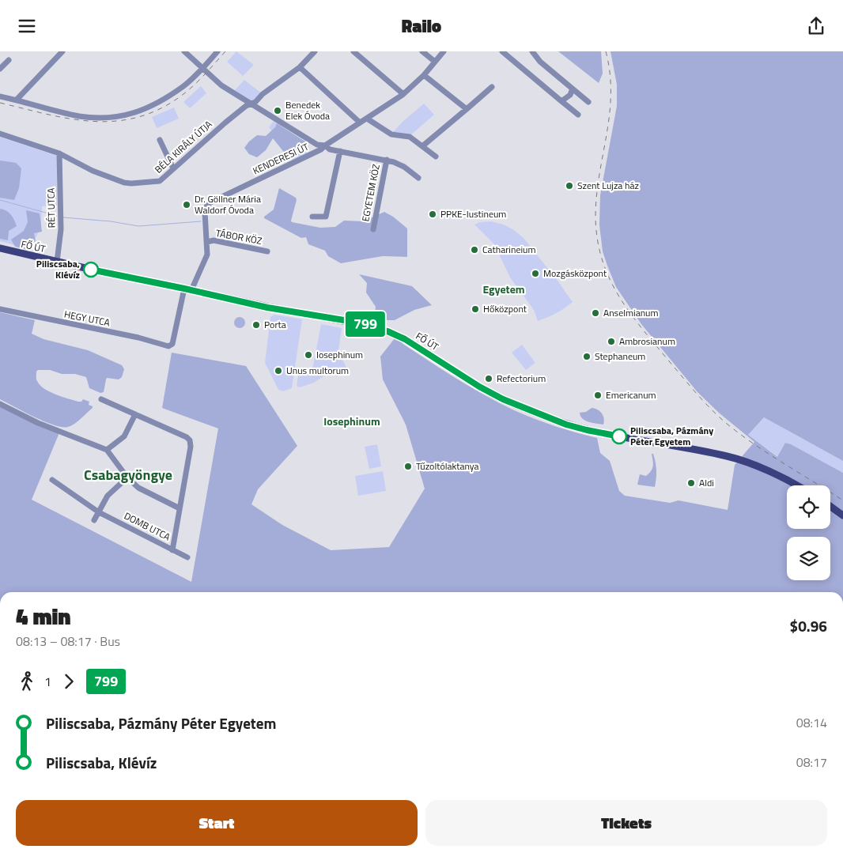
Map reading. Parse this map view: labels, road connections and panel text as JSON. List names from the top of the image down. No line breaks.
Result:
{"streets":{"main road":["FŐ ÚT"],"street":["BÉLA KIRÁLY ÚTJA","KENDERESI ÚT","EGYETEM KÖZ","RÉT UTCA","TÁBOR KÖZ","HEGY UTCA","DOMB UTCA"]},"crossings":[["BÉLA KIRÁLY ÚTJA","RÉT UTCA"],["KENDERESI ÚT","TÁBOR KÖZ"],["KENDERESI ÚT","FŐ ÚT"],["KENDERESI ÚT","HEGY UTCA"],["RÉT UTCA","FŐ ÚT"]],"districts":["Egyetem","Iosephinum","Csabagyöngye"],"places":["Benedek Elek Óvoda","Szent Lujza ház","Dr. Göllner Mária Waldorf Óvoda","PPKE-Iustineum","Catharineium","Piliscsaba, Klévíz","Mozgásközpont","Hőközpont","Anselmianum","Porta","Ambrosianum","Iosephinum","Stephaneum","Unus multorum","Refectorium","Emericanum","Piliscsaba, Pázmány Péter Egyetem","Tűzoltólaktanya","Aldi"],"lines":["bus line 799"],"page":{"header":"Railo","on_map":"799","heading":["4 min","08:13 – 08:17 · Bus","$0.96"],"legs":["1","799"],"list":[{"name":"Piliscsaba, Pázmány Péter Egyetem","value":"08:14"},{"name":"Piliscsaba, Klévíz","value":"08:17"}],"buttons":["Start","Tickets"]}}
